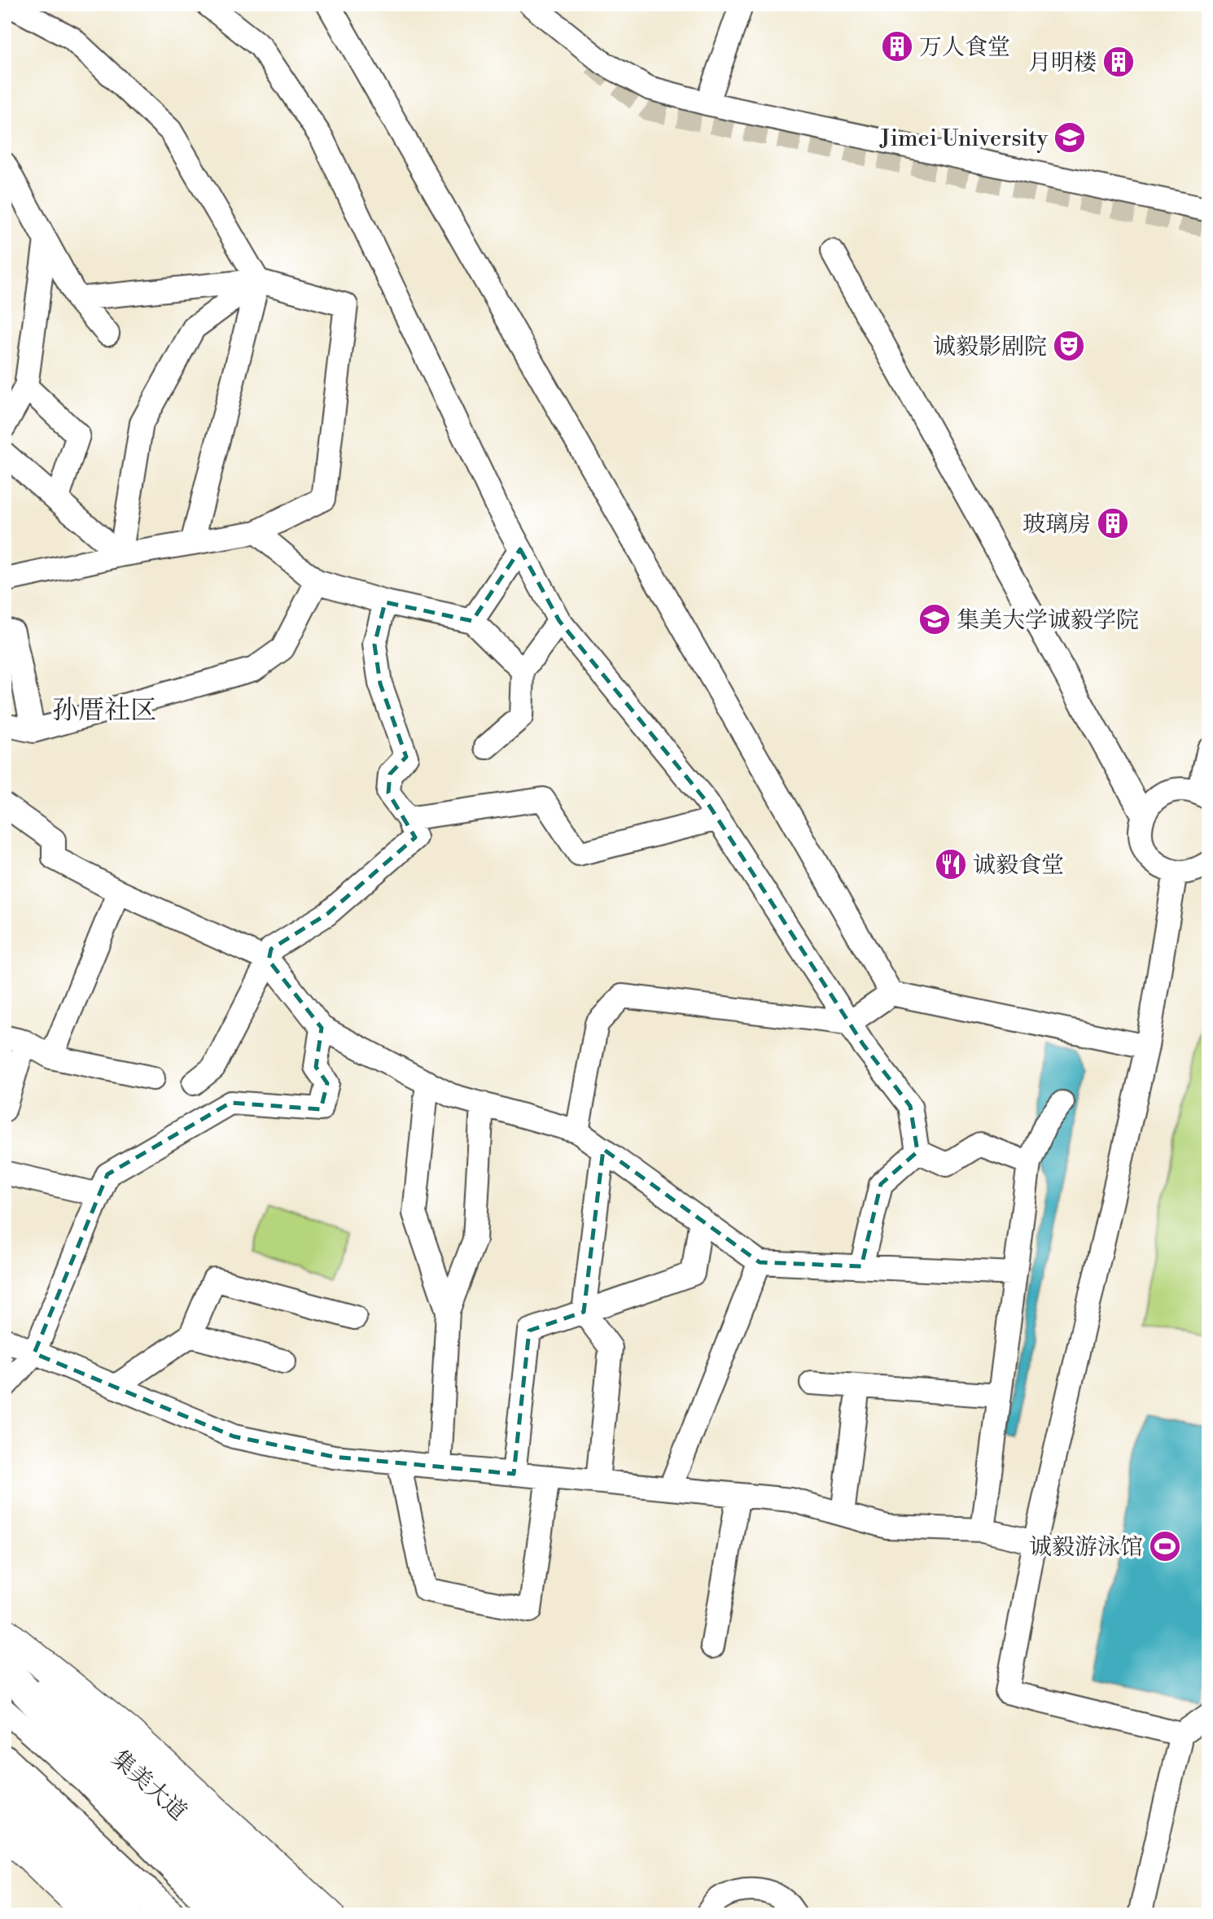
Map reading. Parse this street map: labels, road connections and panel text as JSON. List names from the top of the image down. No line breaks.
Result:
{"streets":{"main road":["集美大道"]},"districts":["孙厝社区"],"places":{"building":["万人食堂","月明楼","玻璃房"],"school or university":["Jimei University","集美大学诚毅学院"],"theatre":["诚毅影剧院"],"restaurant":["诚毅食堂"],"sports":["诚毅游泳馆"]}}
